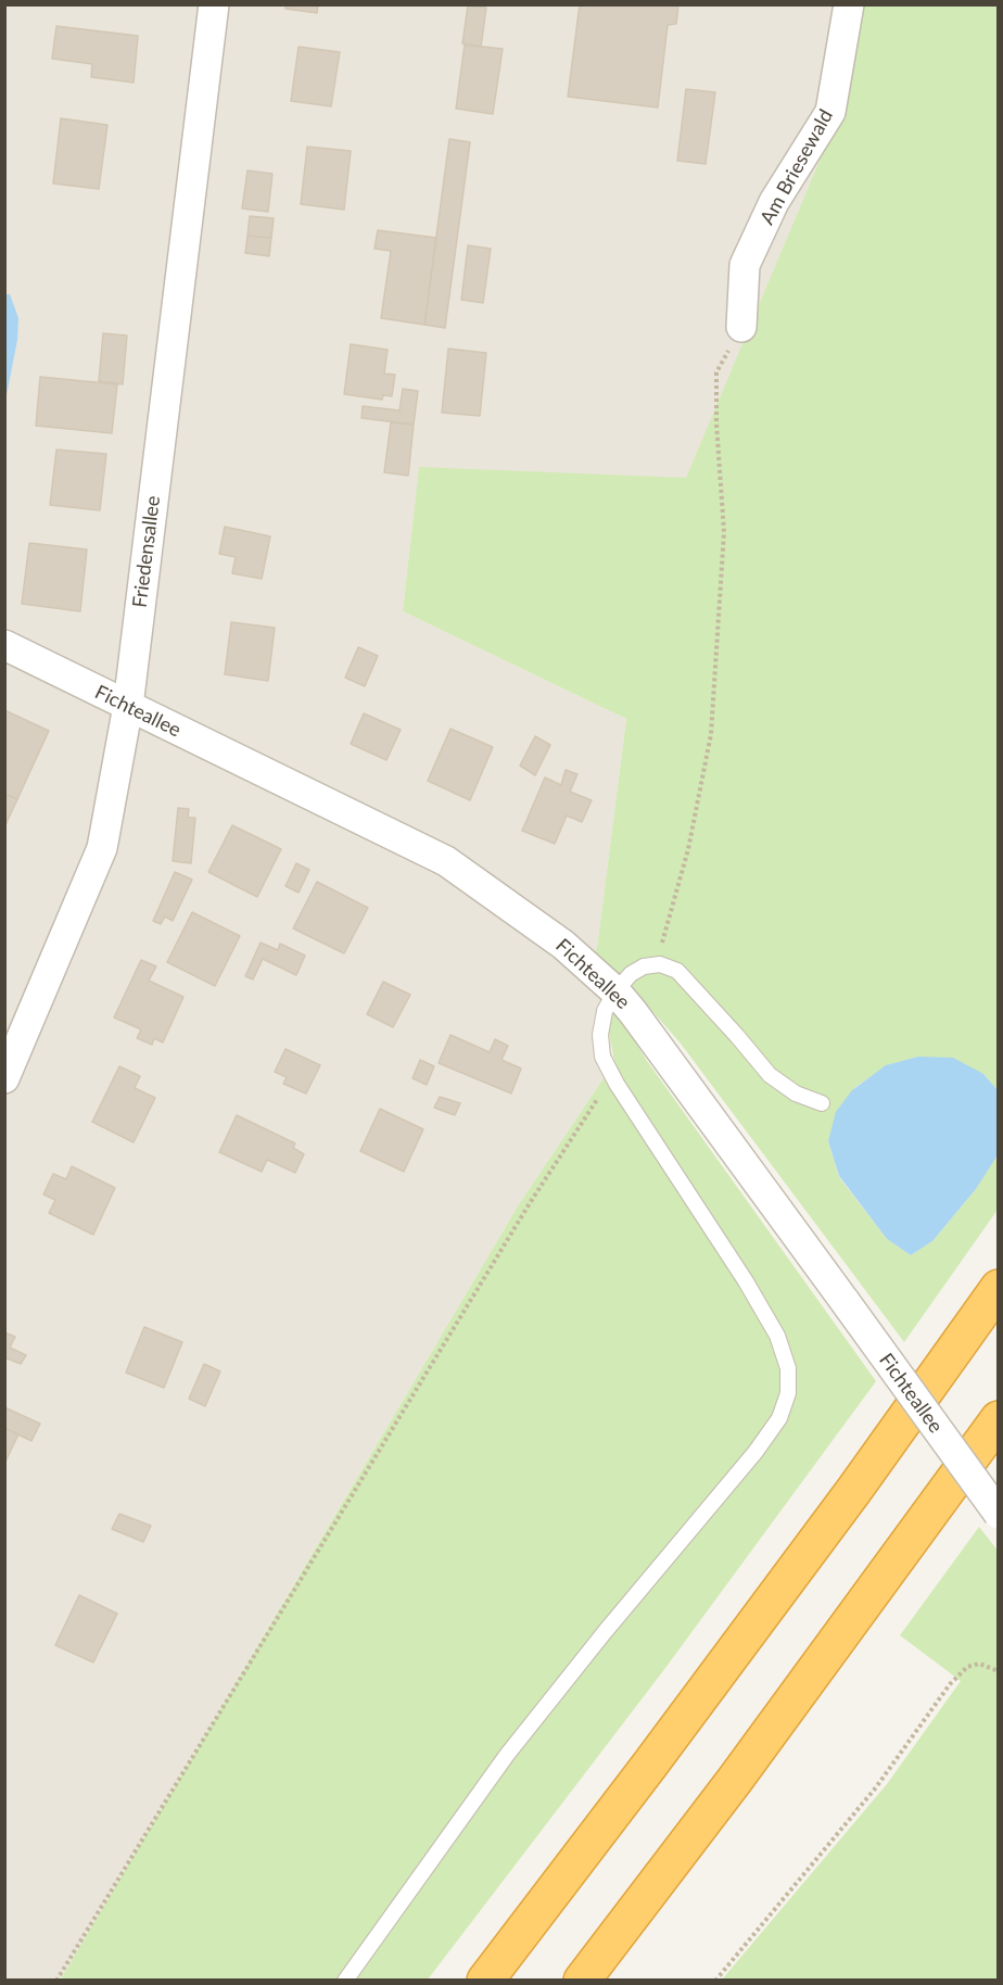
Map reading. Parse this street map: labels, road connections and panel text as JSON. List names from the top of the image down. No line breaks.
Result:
{"streets":{"street":["Am Briesewald","Friedensallee","Fichteallee"]},"crossings":[["Friedensallee","Fichteallee"]]}
